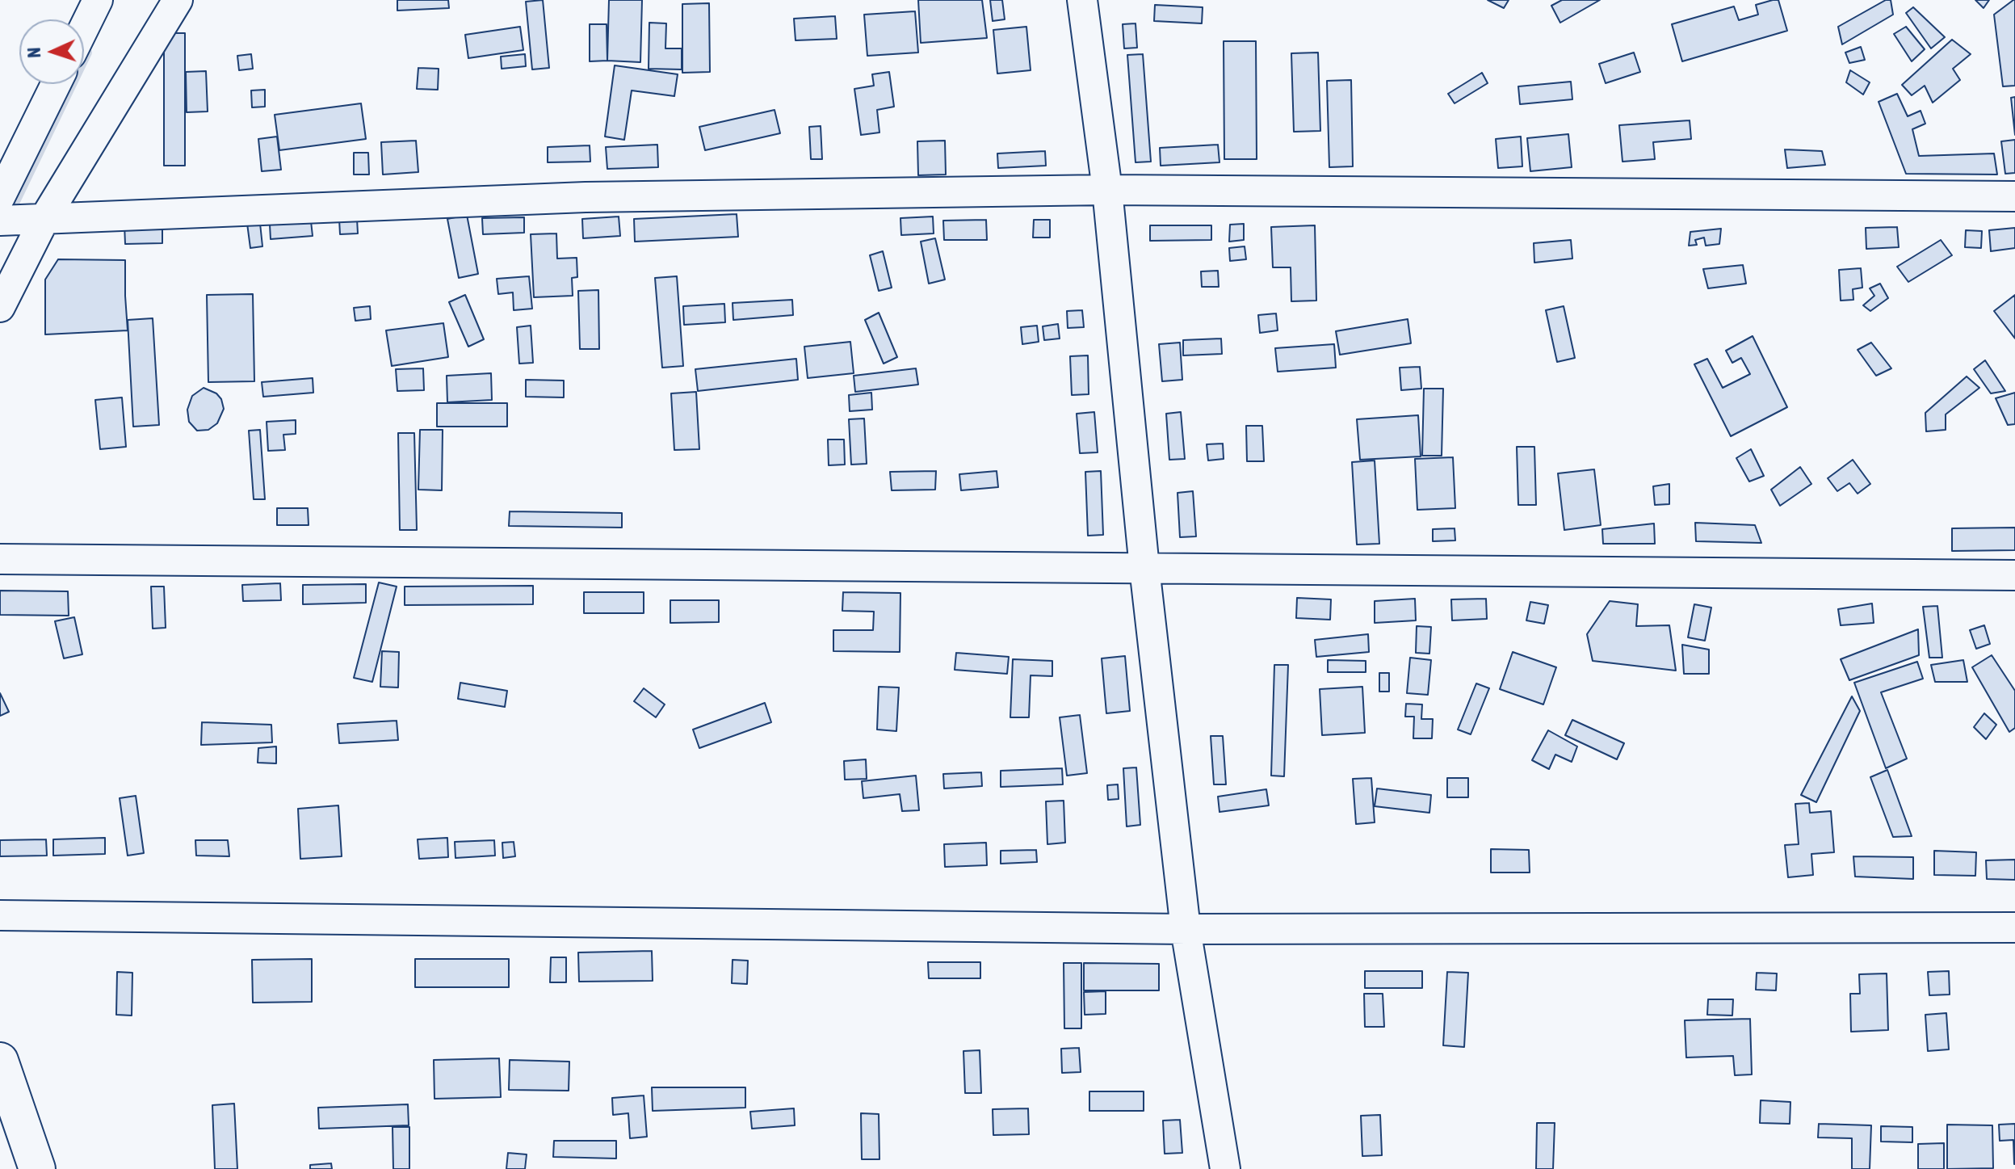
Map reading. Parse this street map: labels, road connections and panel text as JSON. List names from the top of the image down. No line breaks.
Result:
{"north":"left"}
